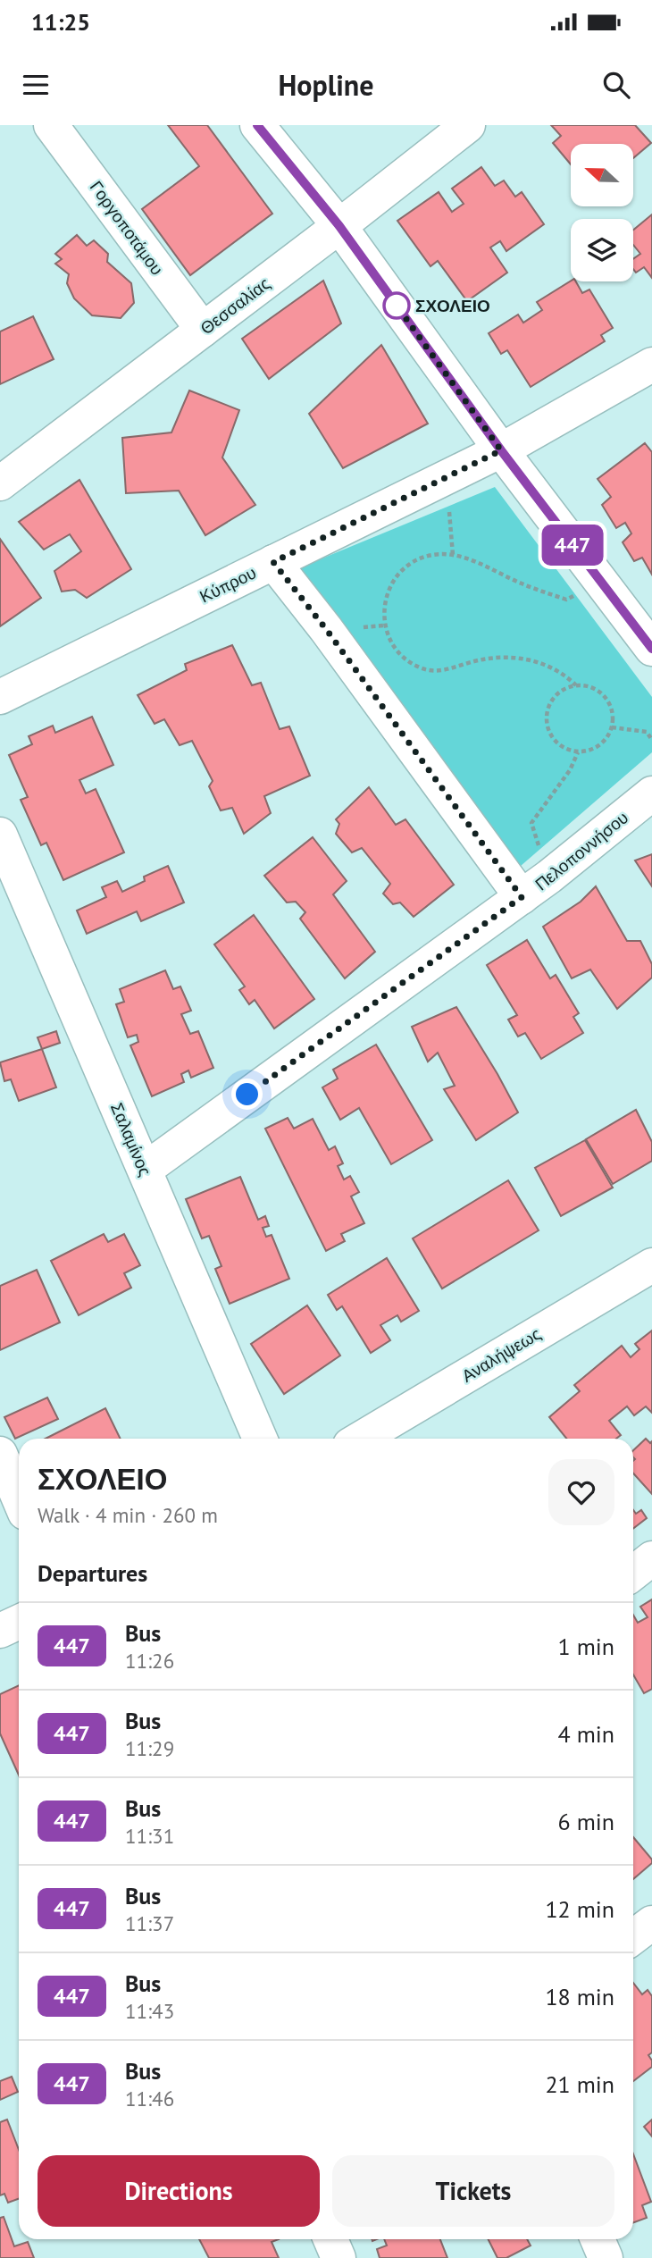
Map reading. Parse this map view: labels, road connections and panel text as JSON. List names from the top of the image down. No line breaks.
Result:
{"streets":{"street":["Γοργοποτάμου","Θεσσαλίας","Κύπρου","Πελοποννήσου","Σαλαμίνος","Αναλήψεως"]},"crossings":[["Γοργοποτάμου","Θεσσαλίας"],["Πελοποννήσου","Σαλαμίνος"]],"places":["ΣΧΟΛΕΙΟ"],"lines":["bus line 447"],"north":"left","page":{"status":"11:25","header":"Hopline","on_map":"447","heading":[["ΣΧΟΛΕΙΟ","Walk · 4 min · 260 m"],"Departures"],"list":[{"mark":"447","name":"Bus","note":"11:26","value":"1 min"},{"mark":"447","name":"Bus","note":"11:29","value":"4 min"},{"mark":"447","name":"Bus","note":"11:31","value":"6 min"},{"mark":"447","name":"Bus","note":"11:37","value":"12 min"},{"mark":"447","name":"Bus","note":"11:43","value":"18 min"},{"mark":"447","name":"Bus","note":"11:46","value":"21 min"}],"buttons":["Directions","Tickets"]}}
